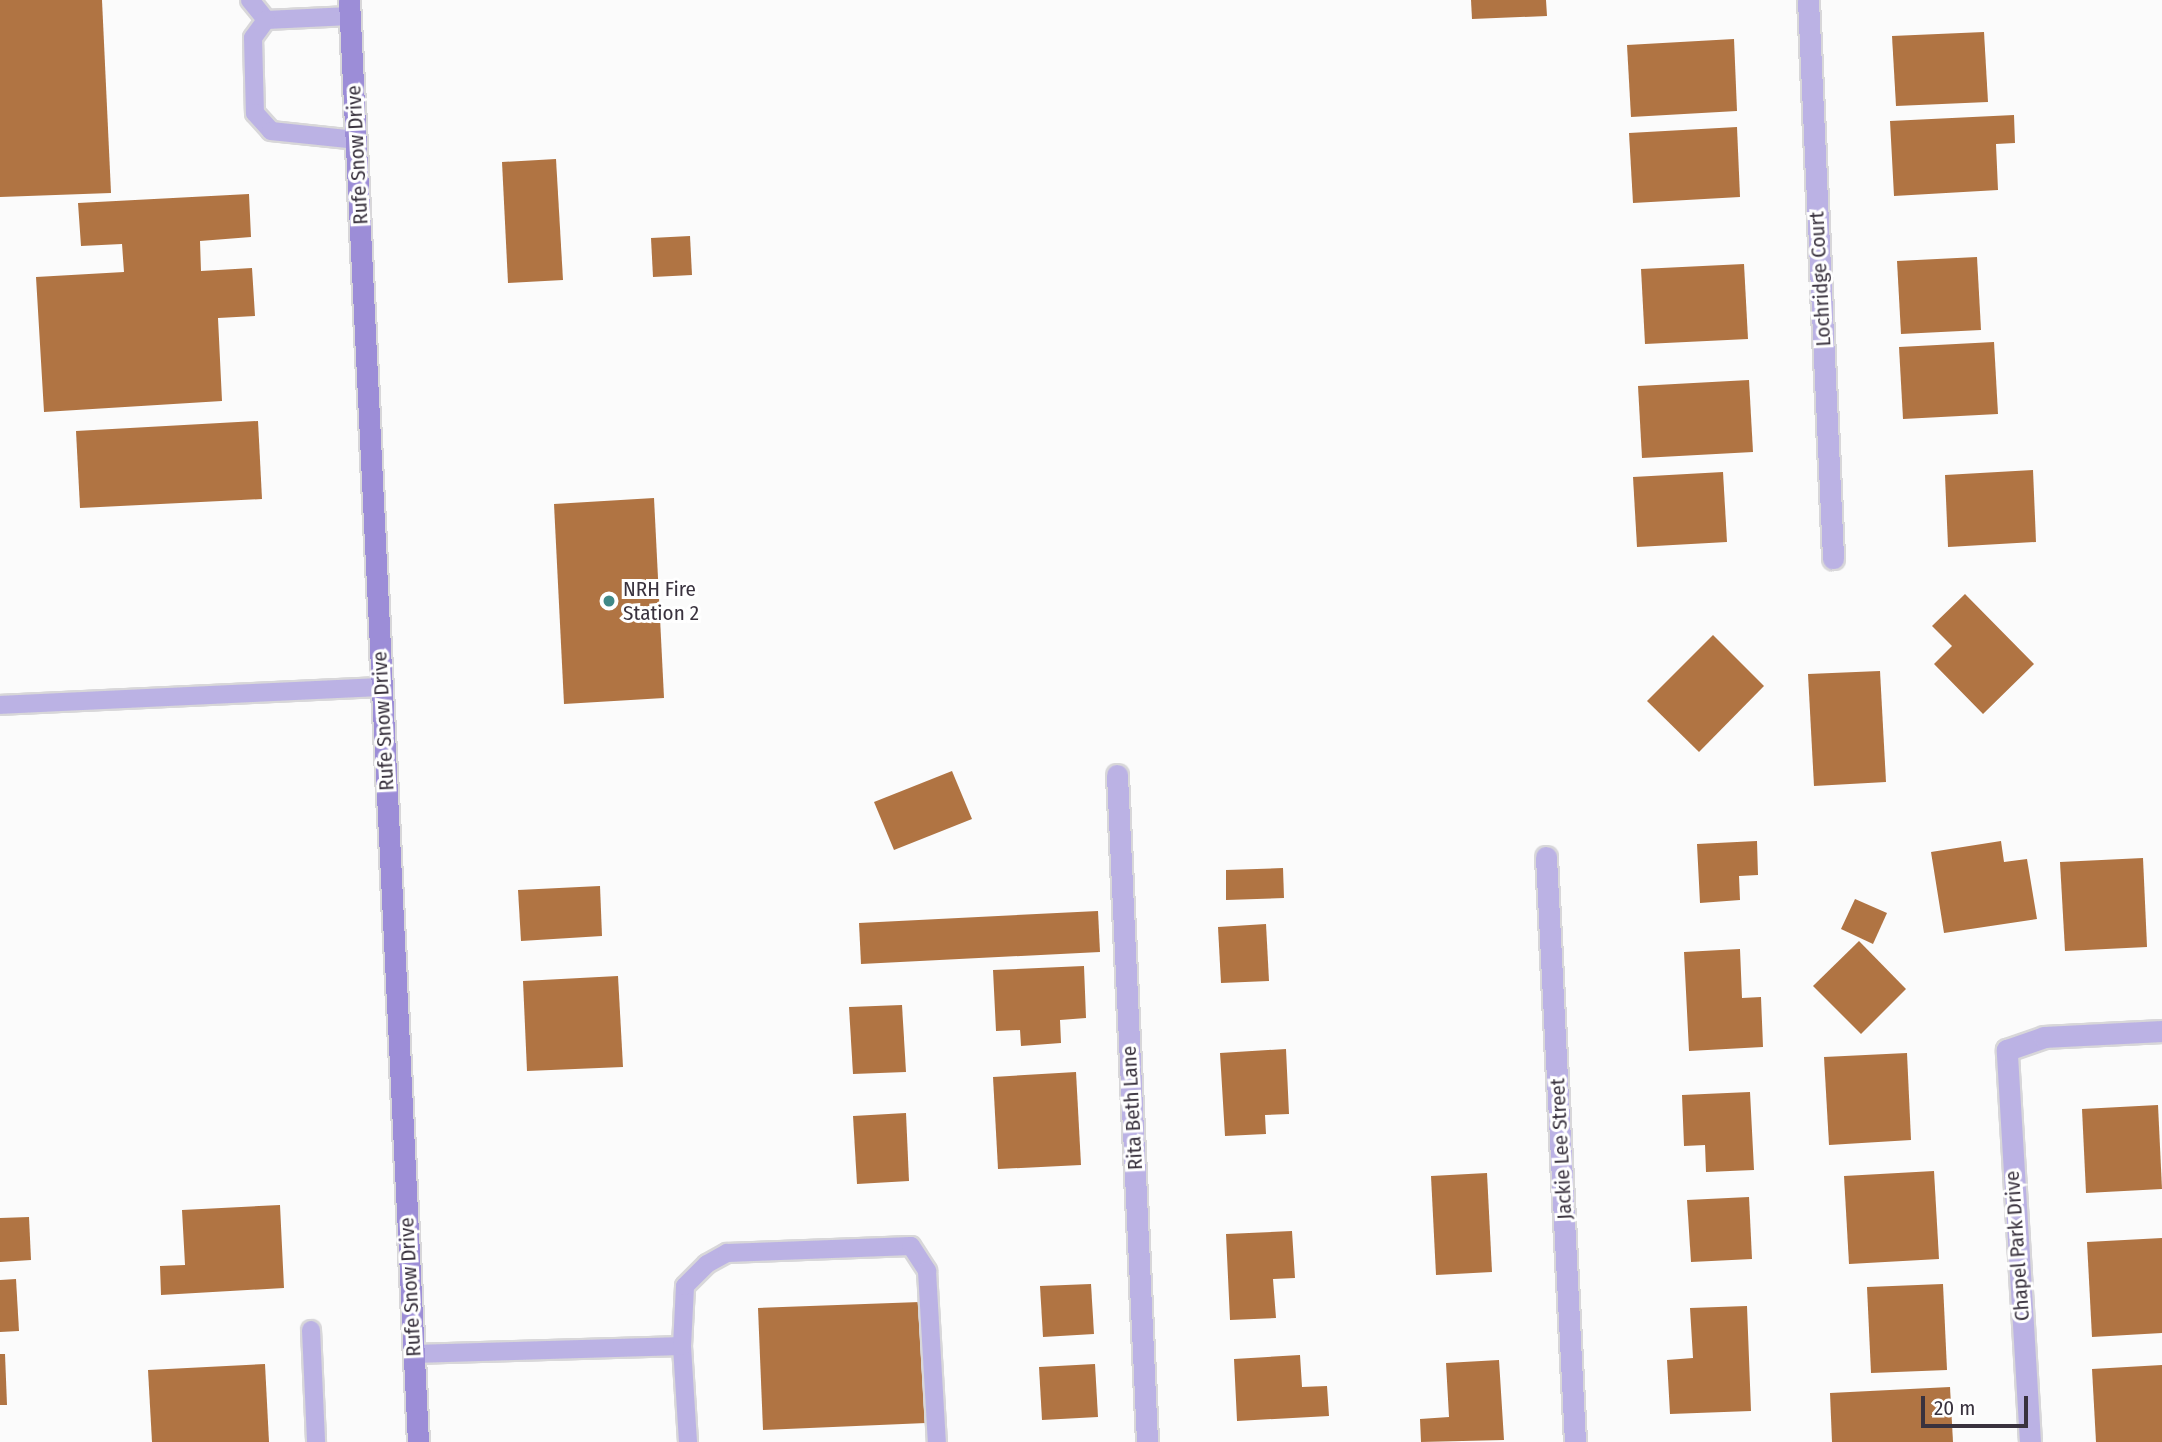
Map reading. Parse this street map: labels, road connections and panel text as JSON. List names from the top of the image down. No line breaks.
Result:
{"streets":{"main road":["Rufe Snow Drive"],"street":["Lochridge Court","Rita Beth Lane","Jackie Lee Street","Chapel Park Drive"]},"places":["NRH Fire Station 2"],"scale_bar":"20 m"}
